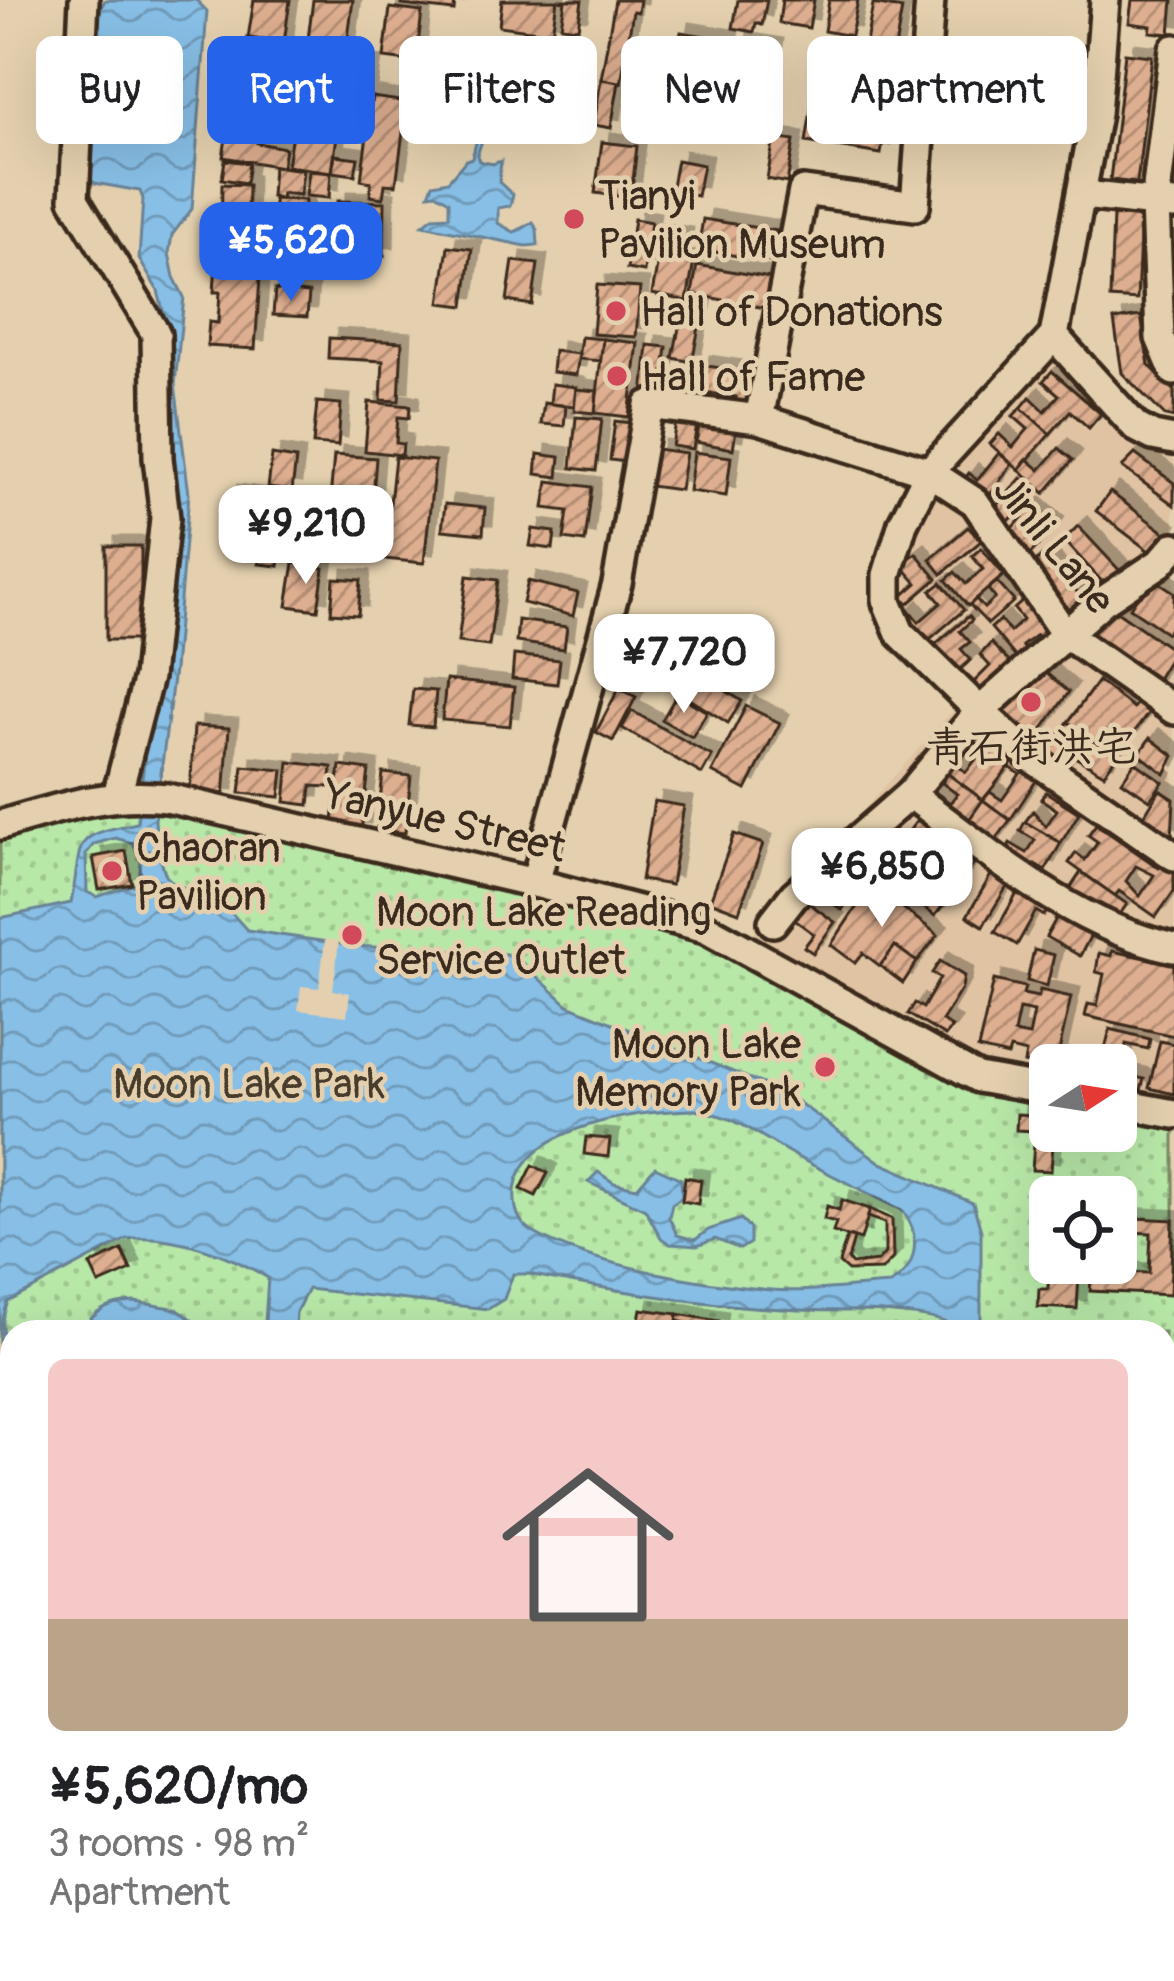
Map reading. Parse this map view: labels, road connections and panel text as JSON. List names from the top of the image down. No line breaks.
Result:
{"streets":{"street":["Jinli Lane","Yanyue Street"]},"crossings":[["Jinli Lane","Yanyue Street"]],"parks":["Moon Lake Park"],"places":["Tianyi Pavilion Museum","Hall of Donations","Hall of Fame","青石街洪宅","Chaoran Pavilion","Moon Lake Reading Service Outlet","Moon Lake Memory Park"],"north":"right","page":{"chip":["Buy","Rent","Filters","New","Apartment"],"price":["¥5,620","¥9,210","¥7,720","¥6,850"],"list":[{"name":"¥5,620/mo","note":"3 rooms · 98 m² · Apartment"}]}}
